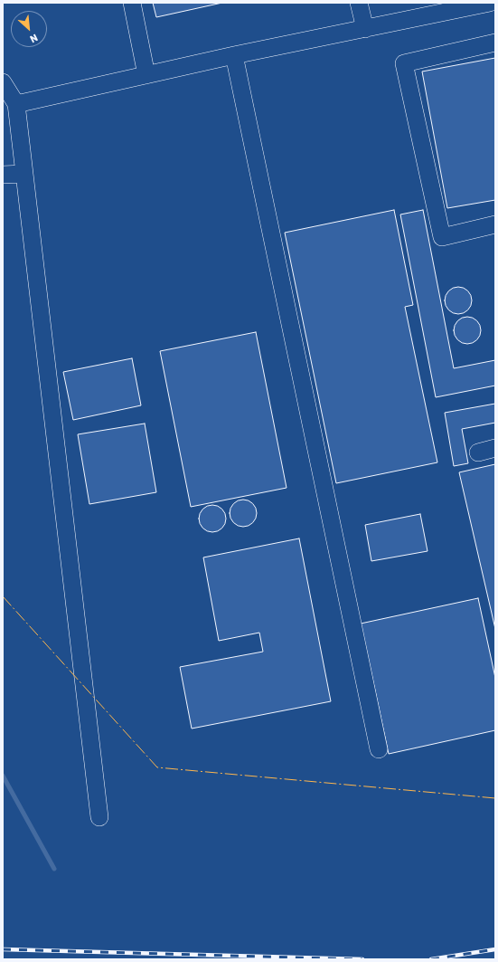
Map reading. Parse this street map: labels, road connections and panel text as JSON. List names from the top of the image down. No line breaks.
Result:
{"north":"bottom right"}
